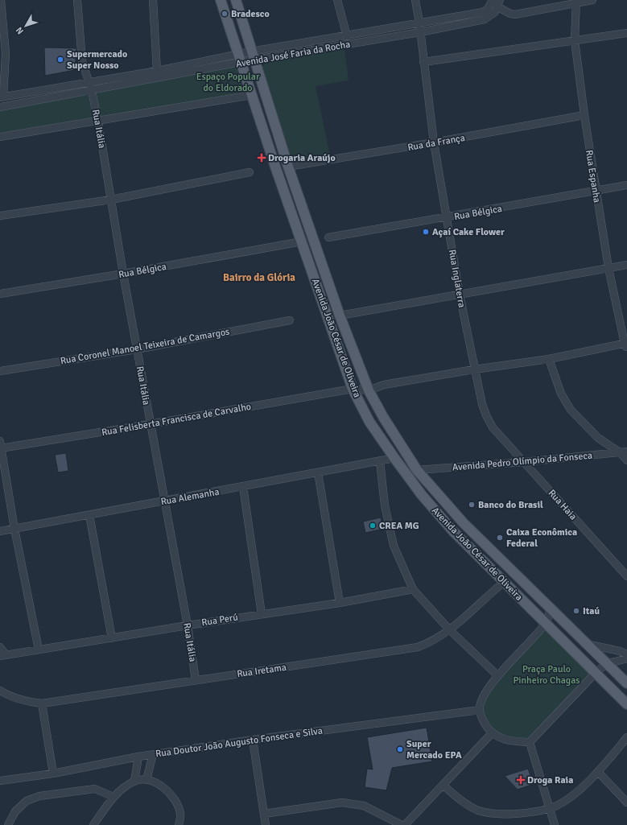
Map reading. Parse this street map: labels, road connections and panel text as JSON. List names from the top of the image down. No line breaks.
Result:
{"streets":{"main road":["Avenida João César de Oliveira"],"street":["Avenida José Faria da Rocha","Rua Itália","Rua da França","Rua Espanha","Rua Bélgica","Rua Inglaterra","Rua Coronel Manoel Teixeira de Camargos","Rua Felisberta Francisca de Carvalho","Avenida Pedro Olímpio da Fonseca","Rua Alemanha","Rua Haia","Rua Perú","Rua Iretama","Rua Doutor João Augusto Fonseca e Silva"]},"crossings":[["Avenida José Faria da Rocha","Rua Itália"],["Avenida José Faria da Rocha","Rua Inglaterra"],["Avenida José Faria da Rocha","Avenida João César de Oliveira"],["Rua Itália","Rua Bélgica"],["Rua Itália","Rua Coronel Manoel Teixeira de Camargos"],["Rua Itália","Rua Felisberta Francisca de Carvalho"],["Rua Itália","Rua Alemanha"],["Rua Itália","Rua Perú"],["Rua Itália","Rua Iretama"],["Rua da França","Rua Espanha"],["Rua da França","Rua Inglaterra"],["Rua da França","Avenida João César de Oliveira"],["Rua Espanha","Rua Bélgica"],["Rua Bélgica","Rua Inglaterra"],["Rua Bélgica","Avenida João César de Oliveira"],["Rua Inglaterra","Avenida Pedro Olímpio da Fonseca"],["Rua Inglaterra","Rua Haia"],["Avenida João César de Oliveira","Rua Felisberta Francisca de Carvalho"],["Avenida João César de Oliveira","Avenida Pedro Olímpio da Fonseca"],["Avenida João César de Oliveira","Rua Alemanha"],["Avenida João César de Oliveira","Rua Iretama"],["Avenida Pedro Olímpio da Fonseca","Rua Haia"]],"districts":["Bairro da Glória"],"parks":["Espaço Popular do Eldorado","Praça Paulo Pinheiro Chagas"],"places":{"other":["Bradesco","Supermercado Super Nosso","Açaí Cake Flower","Banco do Brasil","CREA MG","Caixa Econômica Federal","Itaú","Super Mercado EPA"],"health":["Drogaria Araújo","Droga Raia"]},"north":"bottom left"}
